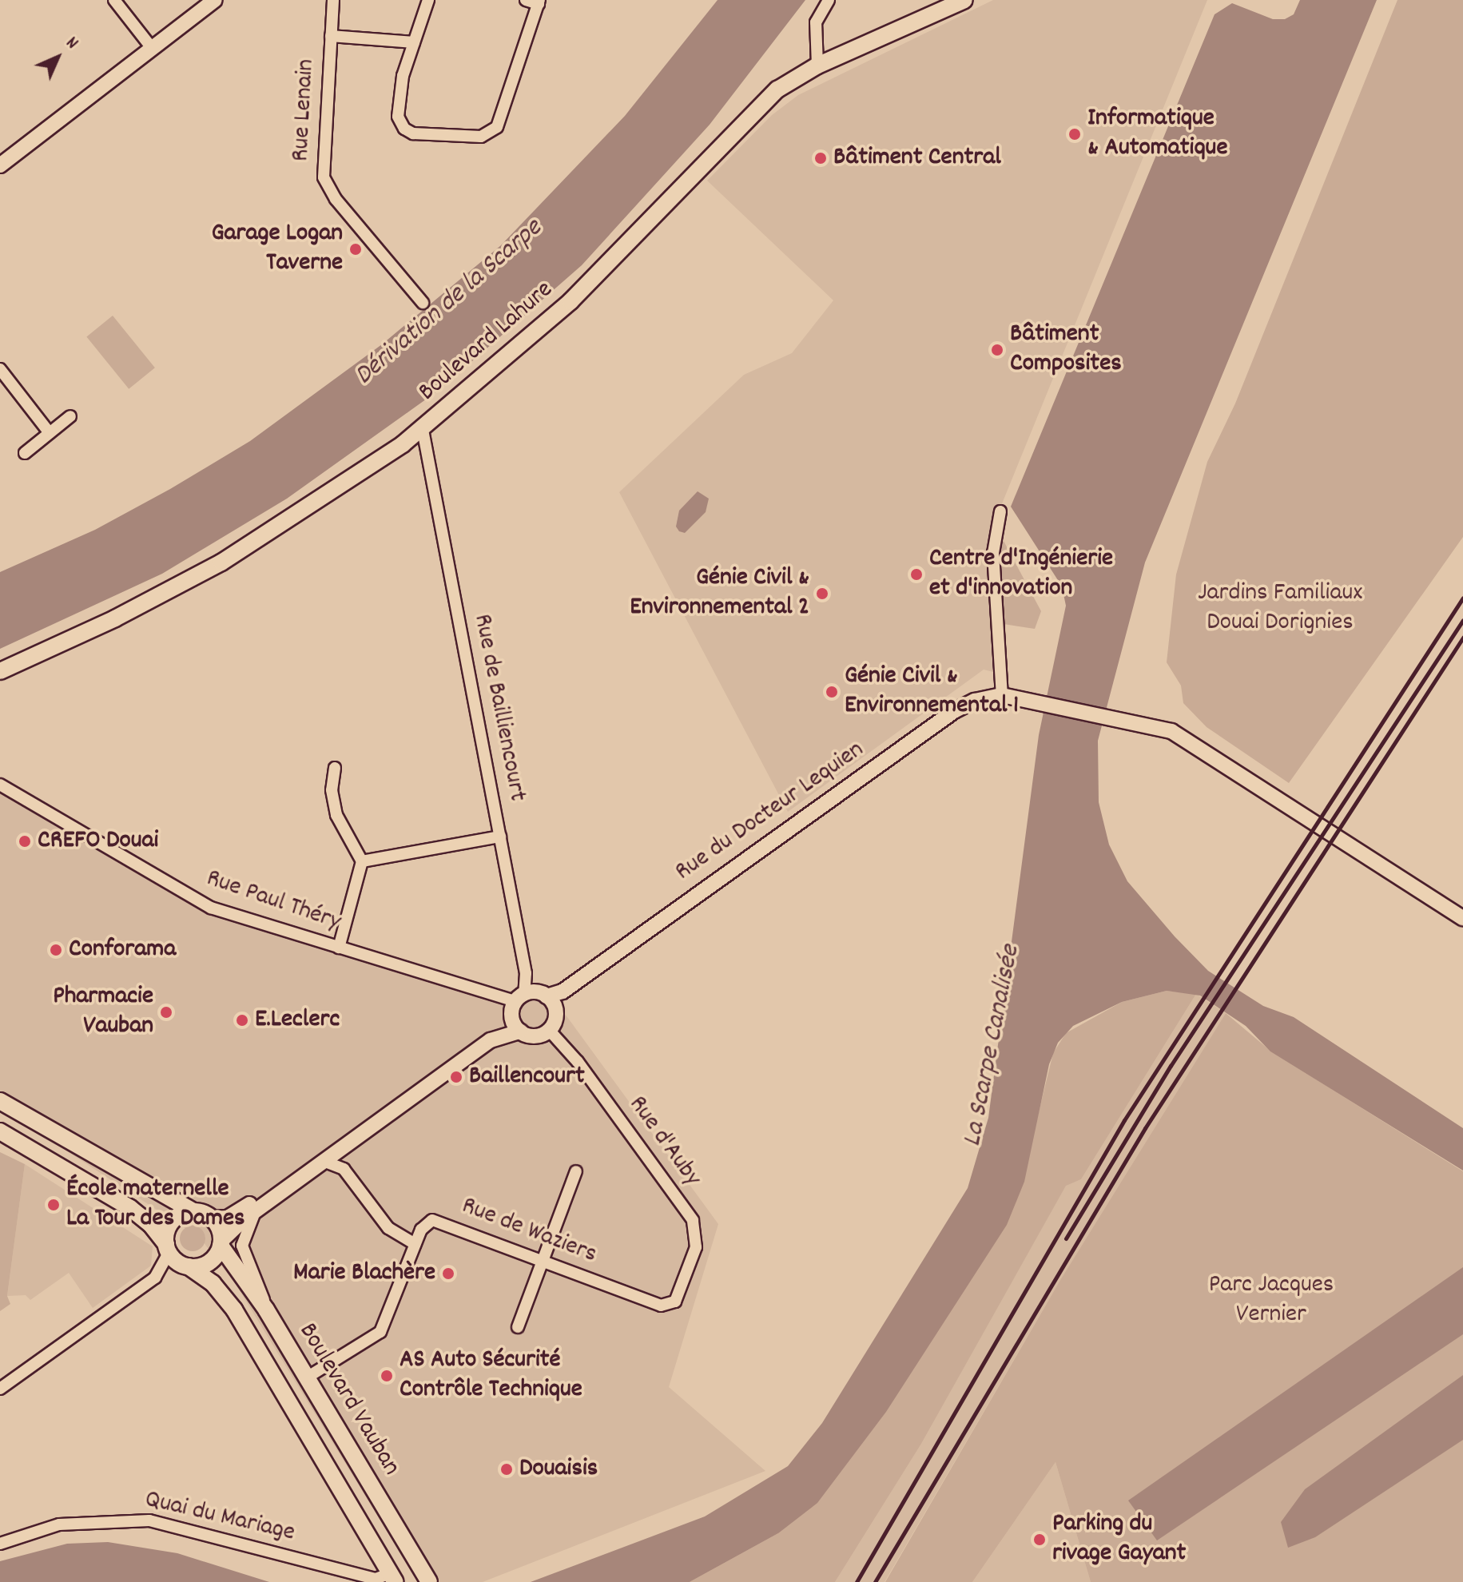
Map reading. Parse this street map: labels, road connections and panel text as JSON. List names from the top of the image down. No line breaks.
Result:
{"streets":{"main road":["Boulevard Lahure","Boulevard Vauban"],"street":["Rue Lenain","Rue de Bailliencourt","Rue du Docteur Lequien","Rue Paul Théry","Rue d'Auby","Rue de Waziers","Quai du Mariage"]},"crossings":[["Boulevard Lahure","Rue de Bailliencourt"],["Rue de Bailliencourt","Rue du Docteur Lequien"],["Rue de Bailliencourt","Rue Paul Théry"],["Rue de Bailliencourt","Rue d'Auby"],["Rue du Docteur Lequien","Rue Paul Théry"],["Rue du Docteur Lequien","Rue d'Auby"],["Rue Paul Théry","Rue d'Auby"],["Rue d'Auby","Rue de Waziers"],["Rue de Waziers","Boulevard Vauban"],["Boulevard Vauban","Quai du Mariage"]],"water":["Dérivation de la Scarpe","La Scarpe Canalisée"],"parks":["Jardins Familiaux Douai Dorignies","Parc Jacques Vernier"],"places":["Informatique & Automatique","Bâtiment Central","Garage Logan Taverne","Bâtiment Composites","Centre d'Ingénierie et d'innovation","Génie Civil & Environnemental 2","Génie Civil & Environnemental 1","CREFO Douai","Conforama","Pharmacie Vauban","E.Leclerc","Baillencourt","École maternelle La Tour des Dames","Marie Blachère","AS Auto Sécurité Contrôle Technique","Douaisis","Parking du rivage Gayant"],"north":"top right"}
